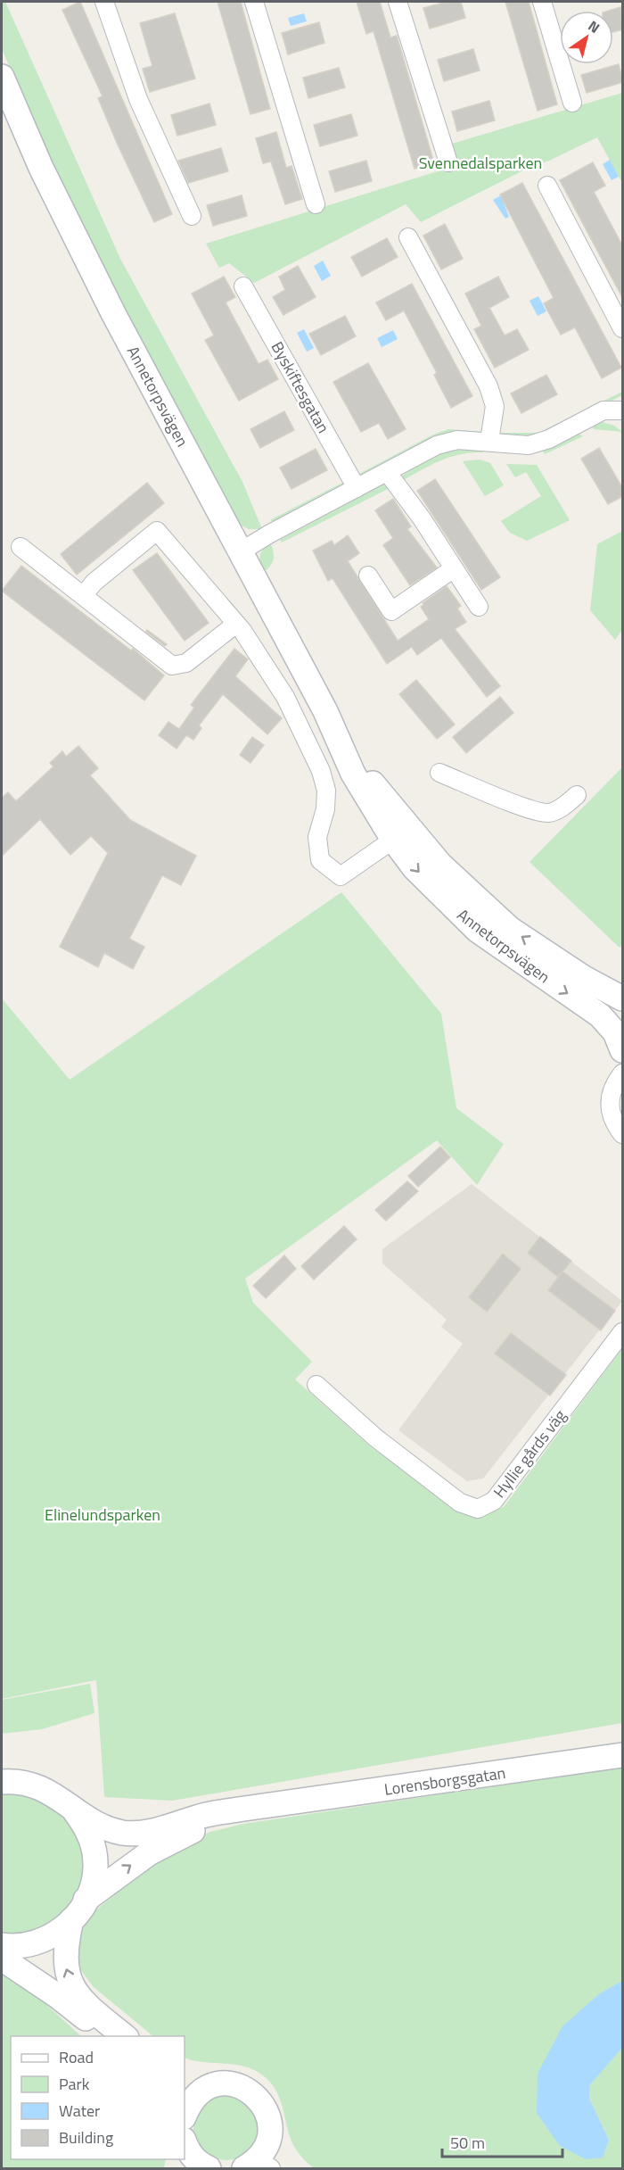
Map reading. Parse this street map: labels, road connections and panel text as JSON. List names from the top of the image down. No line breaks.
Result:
{"streets":{"main road":["Annetorpsvägen","Lorensborgsgatan"],"street":["Byskiftesgatan","Hyllie gårds väg"]},"parks":["Svennedalsparken","Elinelundsparken"],"legend":["Road","Park","Water","Building"],"scale_bar":"50 m","north":"top right"}
